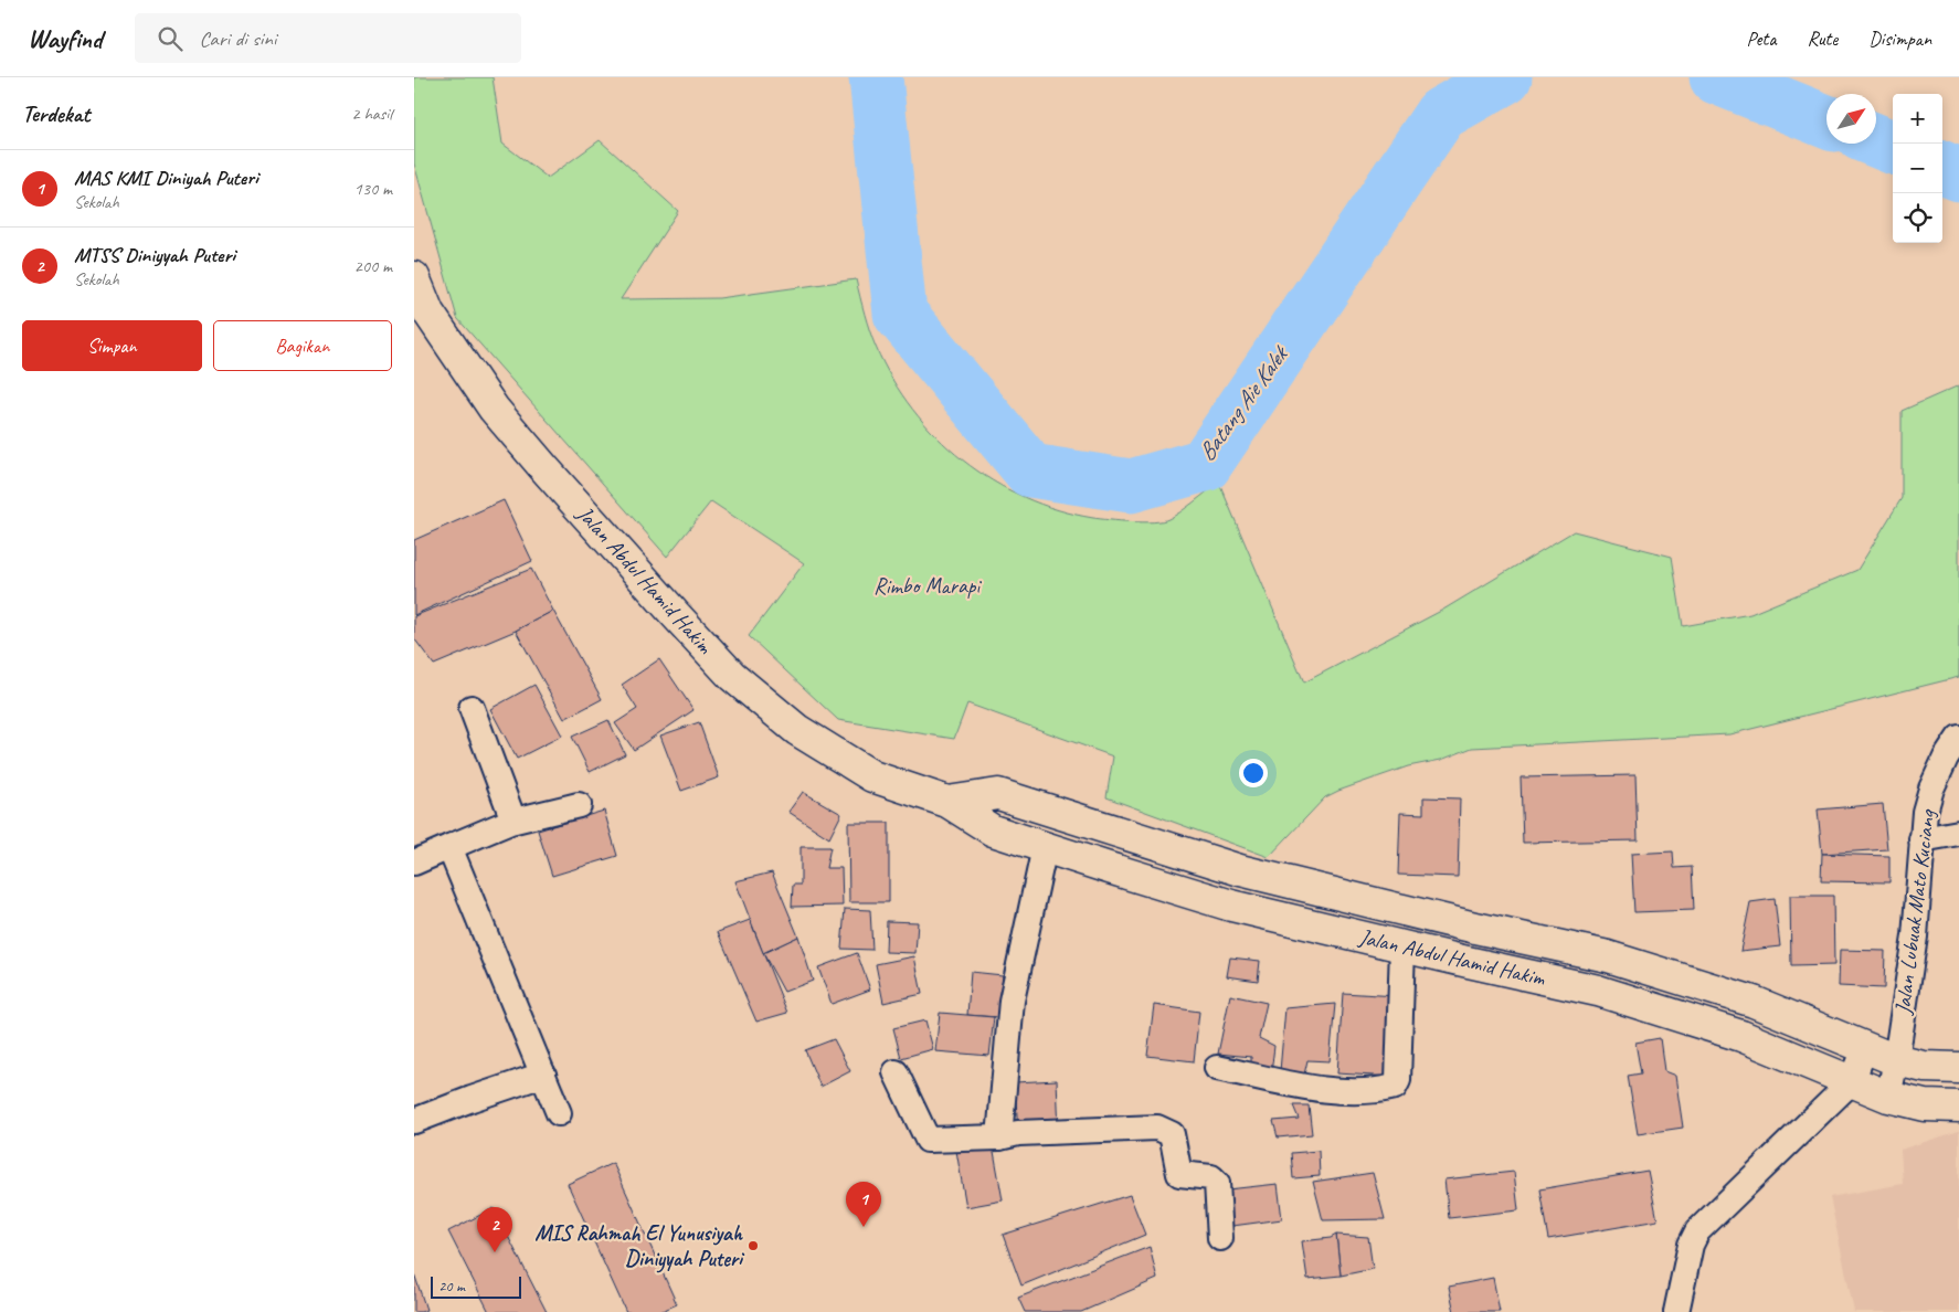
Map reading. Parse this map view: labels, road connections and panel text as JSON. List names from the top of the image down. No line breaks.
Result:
{"streets":{"main road":["Jalan Abdul Hamid Hakim"],"street":["Jalan Lubuak Mato Kuciang"]},"crossings":[["Jalan Abdul Hamid Hakim","Jalan Lubuak Mato Kuciang"]],"water":["Batang Aie Kalek"],"parks":["Rimbo Marapi"],"places":["MIS Rahmah El Yunusiyah Diniyyah Puteri"],"scale_bar":"20 m","north":"top right","page":{"header":"Wayfind","search":"Cari di sini","nav":["Peta","Rute","Disimpan"],"heading":["Terdekat","2 hasil"],"map_buttons":["+","−"],"list":[{"mark":"1","name":"MAS KMI Diniyah Puteri","note":"Sekolah","value":"130 m"},{"mark":"2","name":"MTSS Diniyyah Puteri","note":"Sekolah","value":"200 m"}],"buttons":["Simpan","Bagikan"],"pins":["1","2"],"scale":"20 m"}}
